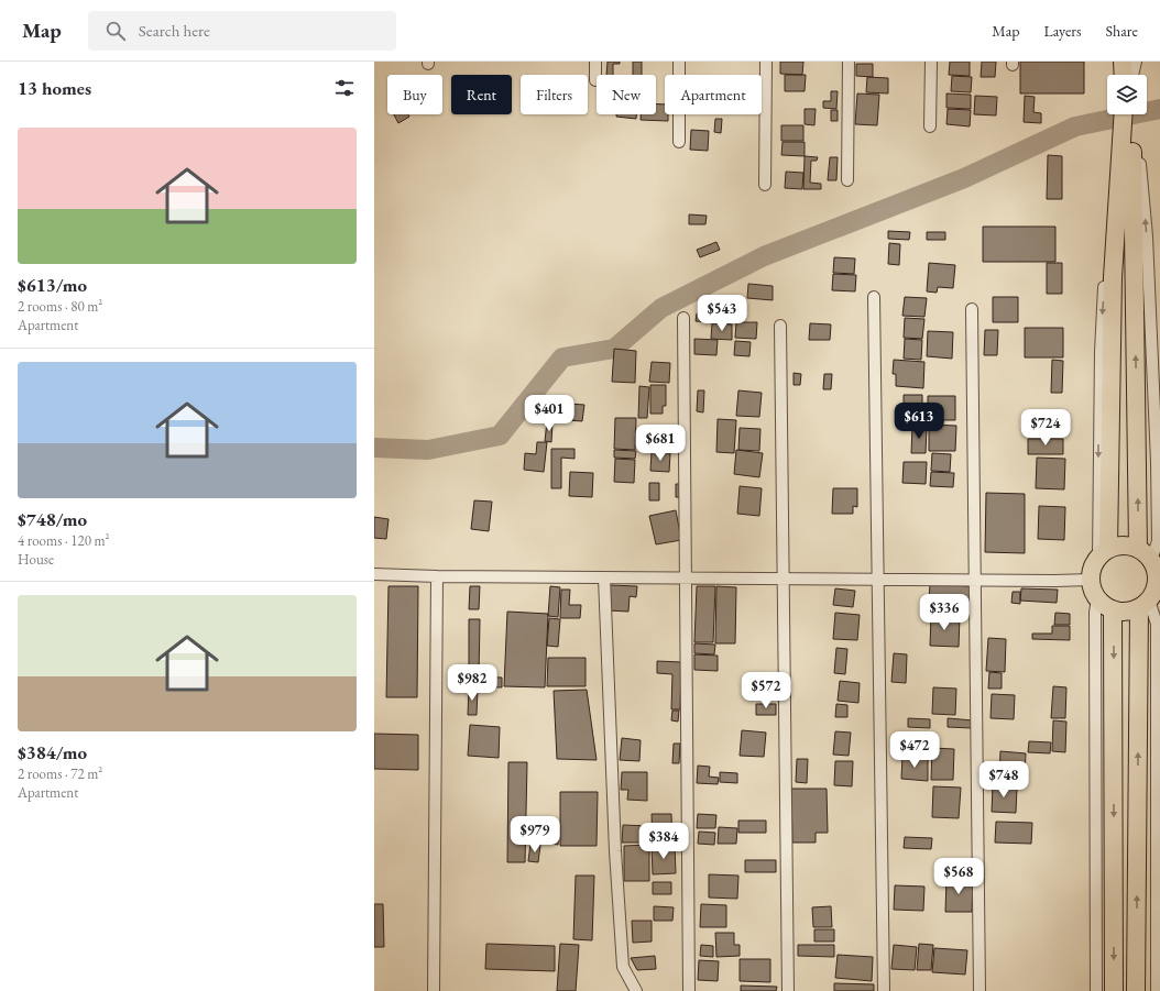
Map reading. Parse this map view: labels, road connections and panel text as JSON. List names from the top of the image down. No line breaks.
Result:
{"page":{"header":"Map","search":"Search here","nav":["Map","Layers","Share"],"heading":"13 homes","chip":["Buy","Rent","Filters","New","Apartment"],"list":[{"name":"$613/mo","note":"2 rooms · 80 m² · Apartment"},{"name":"$748/mo","note":"4 rooms · 120 m² · House"},{"name":"$384/mo","note":"2 rooms · 72 m² · Apartment"}],"price":["$543","$401","$613","$724","$681","$336","$982","$572","$472","$748","$979","$384","$568"]}}
